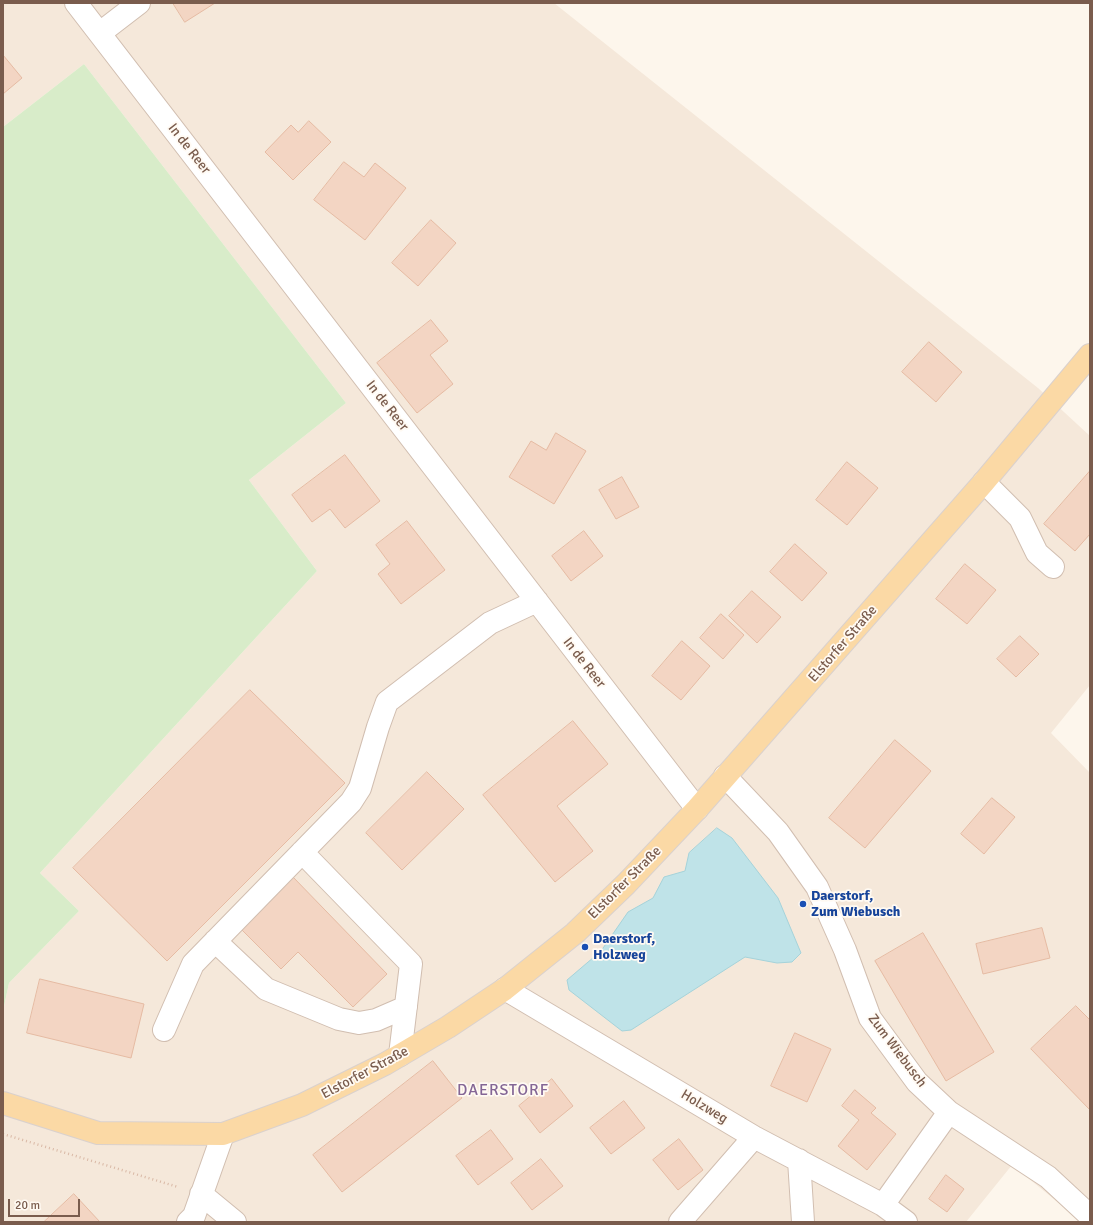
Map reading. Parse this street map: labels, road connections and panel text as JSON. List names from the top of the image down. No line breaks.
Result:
{"streets":{"main road":["Elstorfer Straße"],"street":["In de Reer","Zum Wiebusch","Holzweg"]},"crossings":[["In de Reer","Elstorfer Straße"],["Elstorfer Straße","Zum Wiebusch"],["Elstorfer Straße","Holzweg"]],"districts":["DAERSTORF"],"places":["Daerstorf, Zum Wiebusch","Daerstorf, Holzweg"],"scale_bar":"20 m"}
